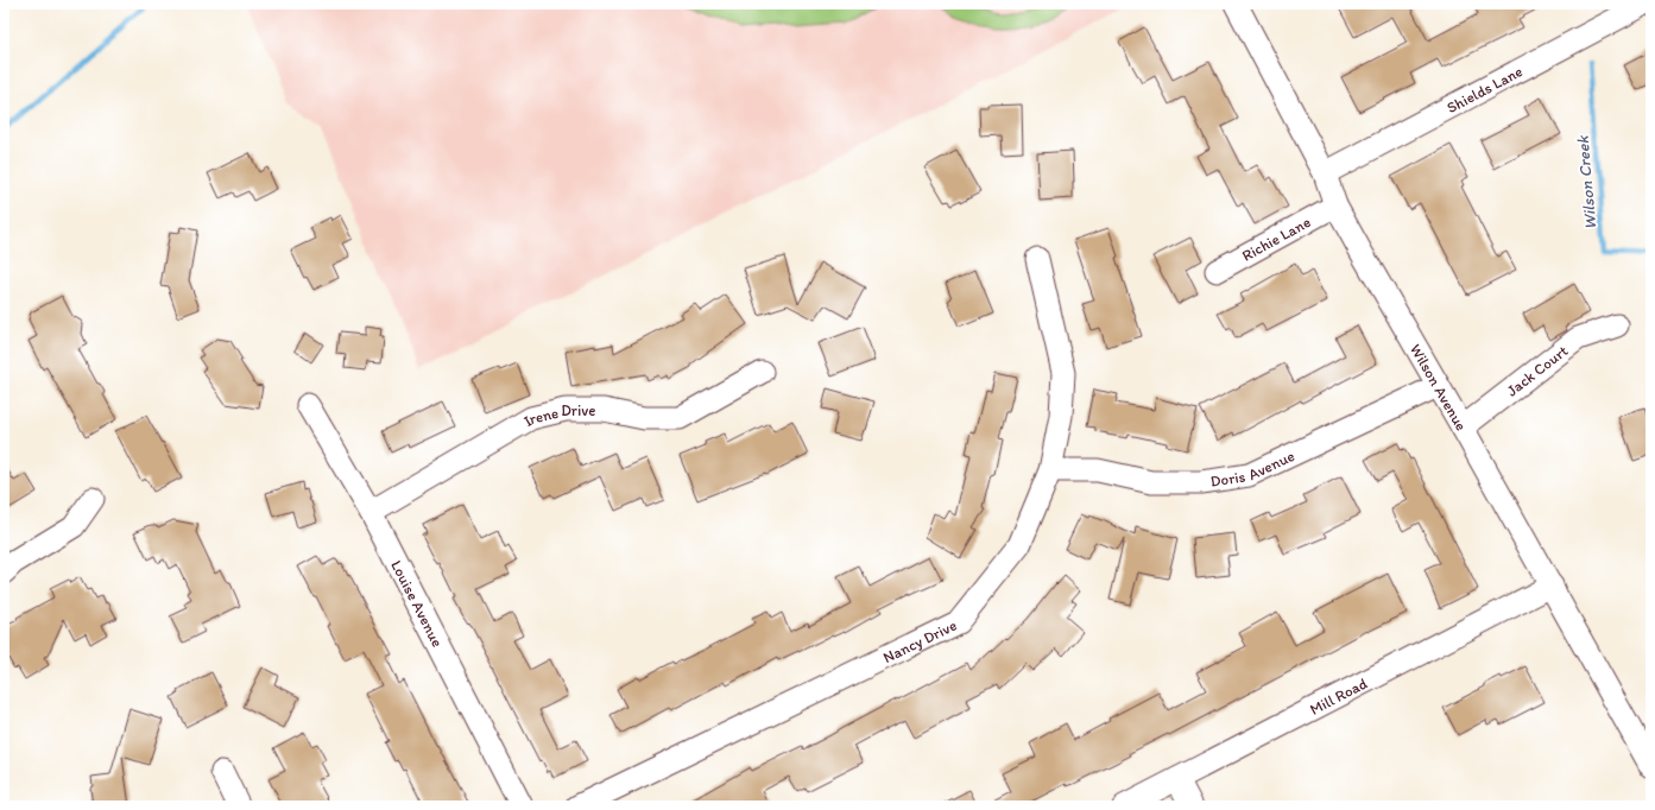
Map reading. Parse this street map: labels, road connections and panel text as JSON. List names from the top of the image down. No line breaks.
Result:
{"streets":{"street":["Shields Lane","Richie Lane","Jack Court","Wilson Avenue","Irene Drive","Doris Avenue","Louise Avenue","Nancy Drive","Mill Road"]},"crossings":[["Shields Lane","Wilson Avenue"],["Richie Lane","Wilson Avenue"],["Jack Court","Wilson Avenue"],["Wilson Avenue","Doris Avenue"],["Wilson Avenue","Mill Road"],["Irene Drive","Louise Avenue"],["Doris Avenue","Nancy Drive"]],"water":["Wilson Creek"]}
